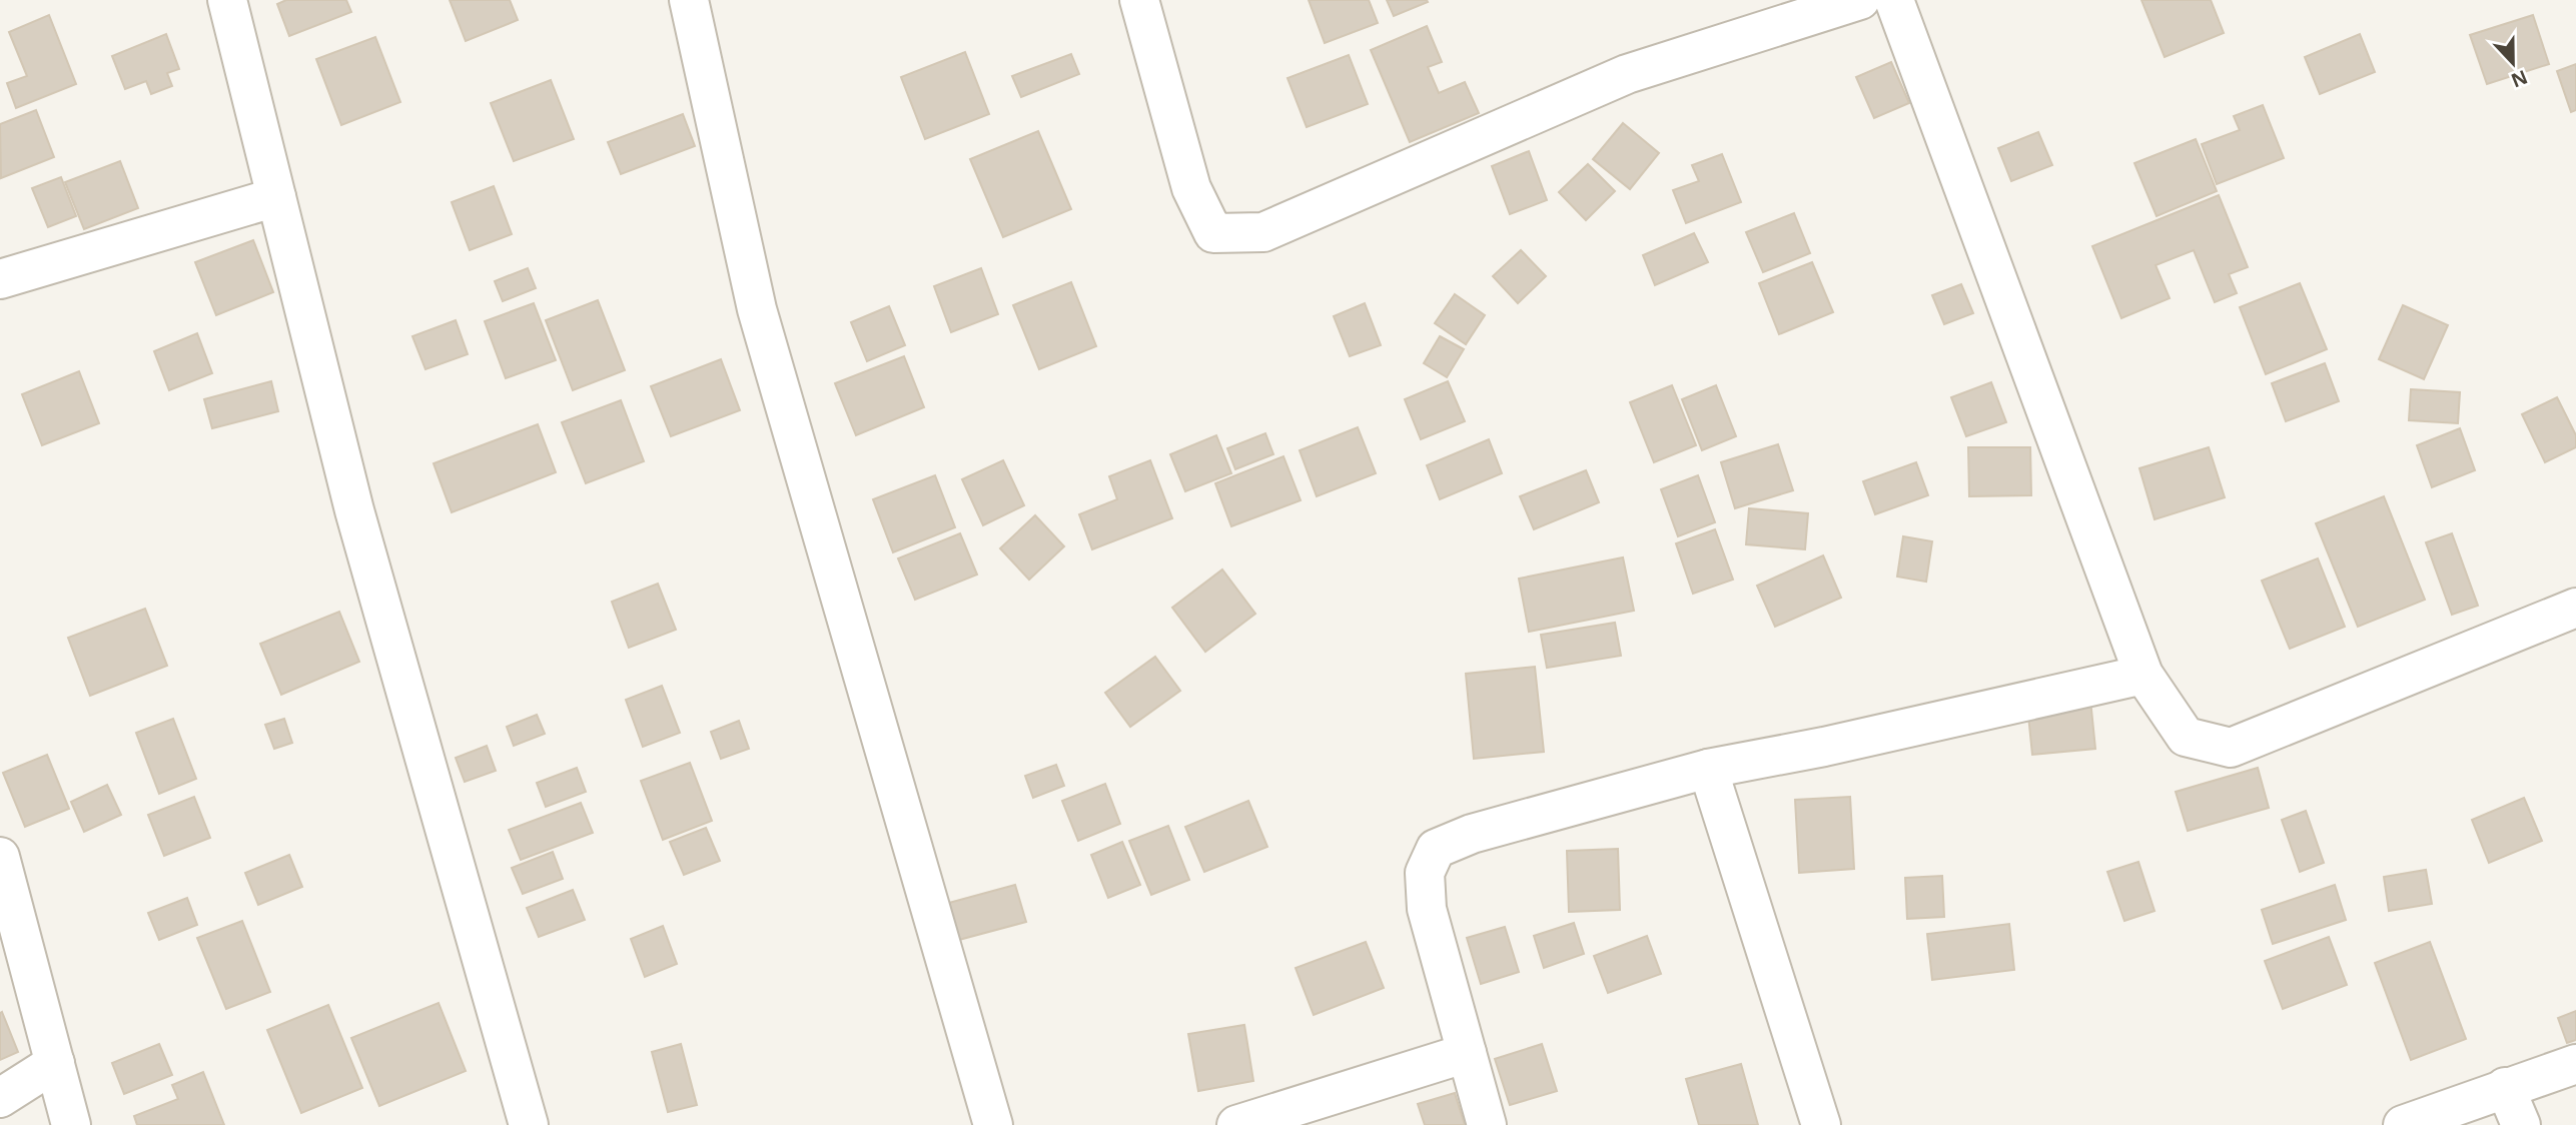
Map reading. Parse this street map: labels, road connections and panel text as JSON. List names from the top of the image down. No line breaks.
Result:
{"north":"bottom"}
